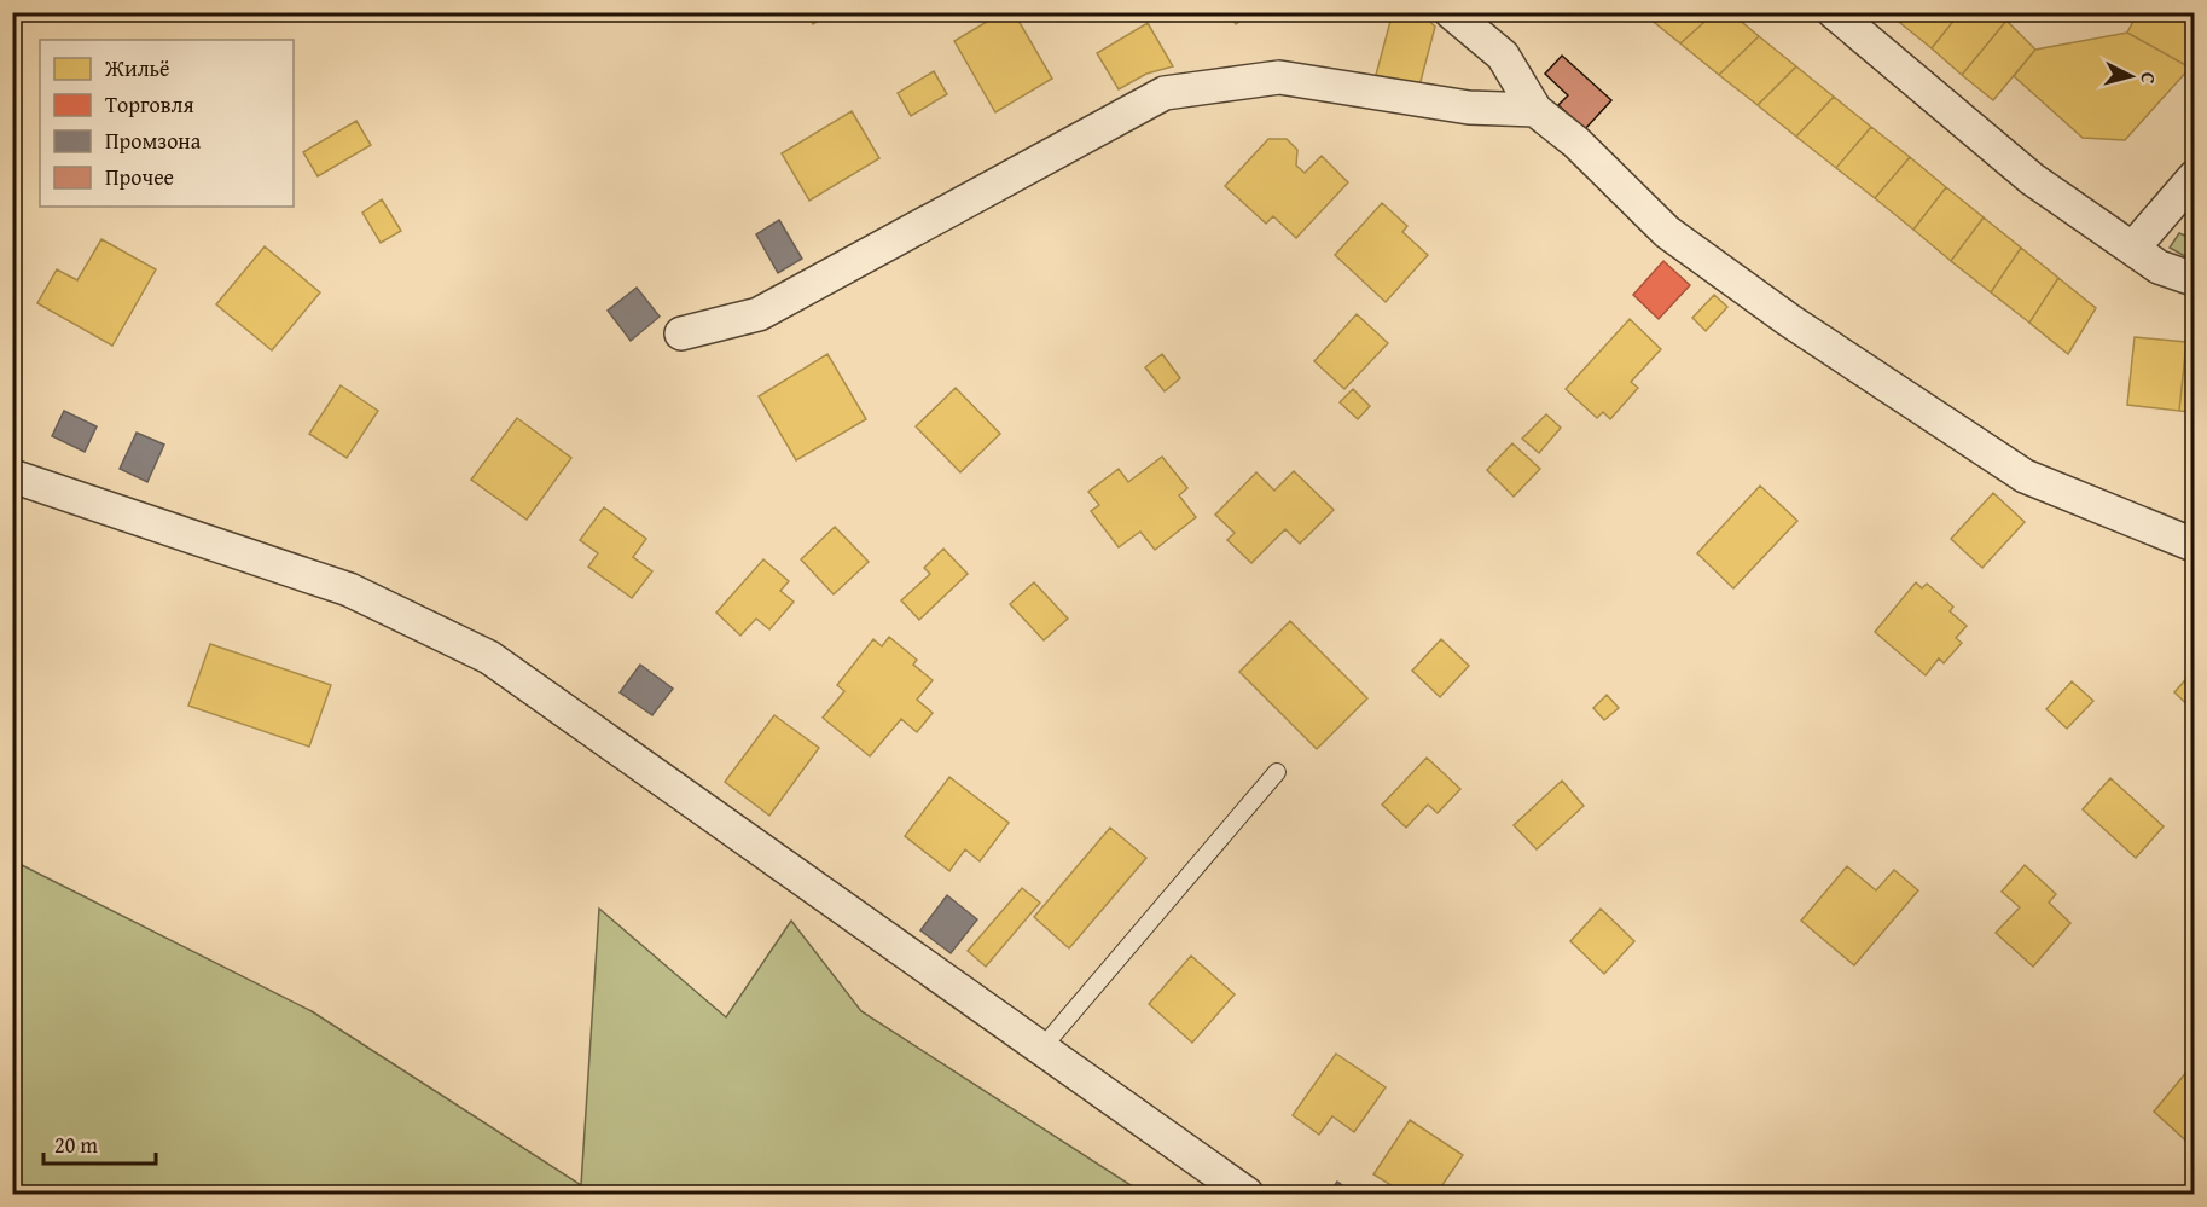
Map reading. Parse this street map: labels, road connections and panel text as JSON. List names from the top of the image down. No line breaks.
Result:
{"legend":["Жильё","Торговля","Промзона","Прочее"],"scale_bar":"20 m","north":"right"}
